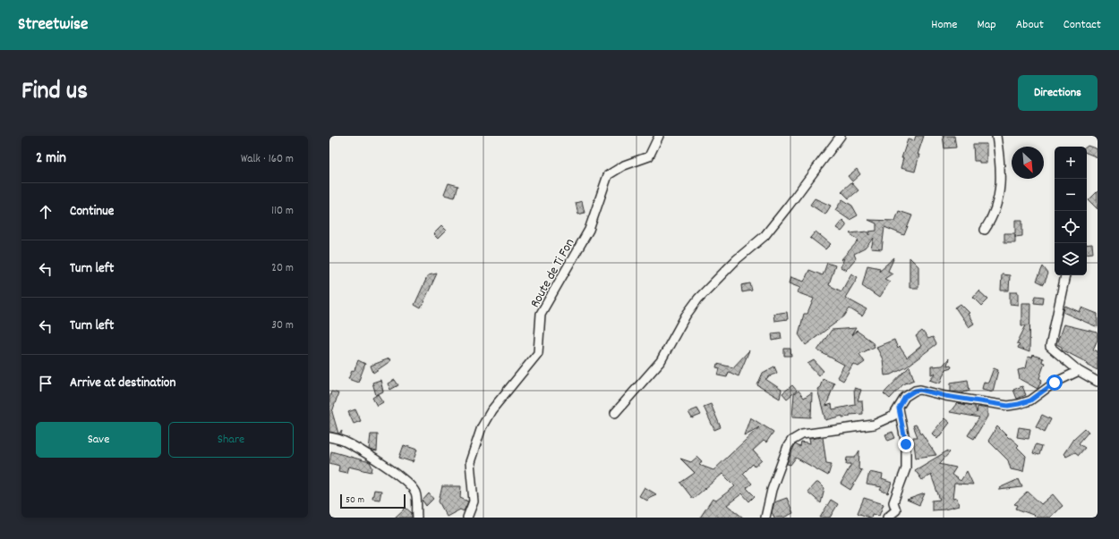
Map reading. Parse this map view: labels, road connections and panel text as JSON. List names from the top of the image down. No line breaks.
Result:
{"streets":{"street":["Route de Ti Fon"]},"scale_bar":"50 m","north":"bottom right","page":{"header":"Streetwise","nav":["Home","Map","About","Contact"],"title":"Find us","buttons":["Directions",["Save","Share"]],"heading":["2 min","Walk · 160 m"],"map_buttons":["+","−"],"list":[["Continue","110 m"],["Turn left","20 m"],["Turn left","30 m"],"Arrive at destination"],"scale":"50 m"}}
